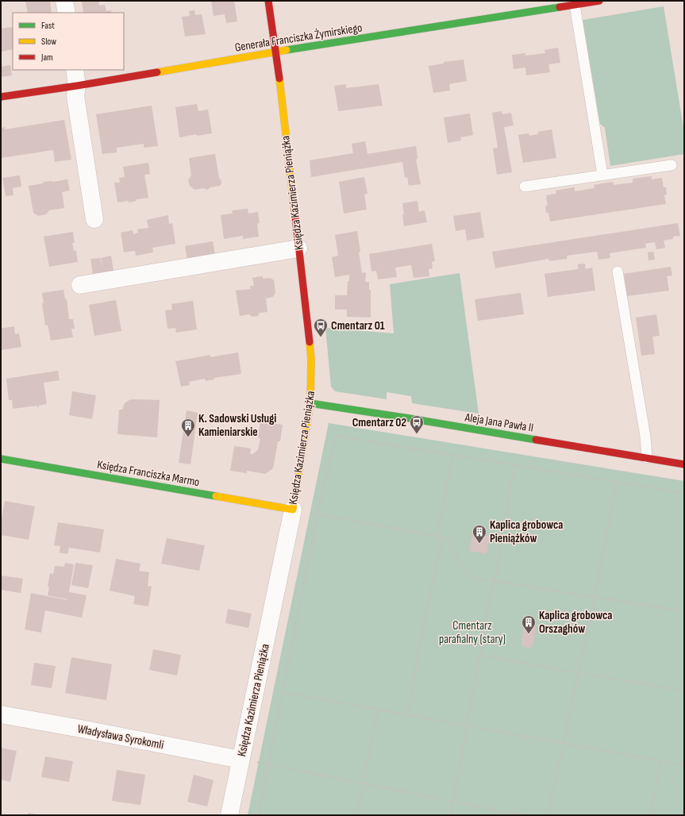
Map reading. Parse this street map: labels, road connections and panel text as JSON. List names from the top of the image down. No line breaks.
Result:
{"streets":{"street":["Generała Franciszka Żymirskiego","Księdza Kazimierza Pieniążka","Aleja Jana Pawła II","Księdza Franciszka Marmo","Władysława Syrokomli"]},"crossings":[["Generała Franciszka Żymirskiego","Księdza Kazimierza Pieniążka"],["Księdza Kazimierza Pieniążka","Aleja Jana Pawła II"],["Księdza Kazimierza Pieniążka","Księdza Franciszka Marmo"],["Księdza Kazimierza Pieniążka","Władysława Syrokomli"]],"parks":["Cmentarz parafialny (stary)"],"places":{"bus stop":["Cmentarz 01","Cmentarz 02"],"building":["K. Sadowski Usługi Kamieniarskie","Kaplica grobowca Pieniążków","Kaplica grobowca Orszaghów"]},"legend":["Fast","Slow","Jam"]}
